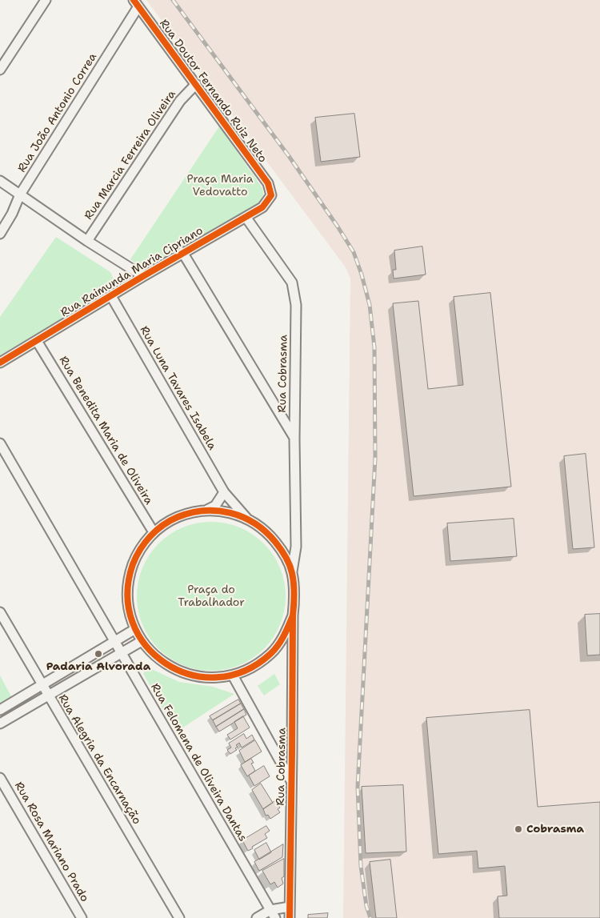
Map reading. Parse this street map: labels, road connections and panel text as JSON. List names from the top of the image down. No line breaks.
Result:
{"streets":{"street":["Rua Doutor Fernando Ruiz Neto","Rua João Antonio Correa","Rua Marcia Ferreira Oliveira","Rua Raimunda Maria Cipriano","Rua Cobrasma","Rua Luna Tavares Isabela","Rua Benedita Maria de Oliveira","Rua Alegria da Encarnação","Rua Felomena de Oliveira Dantas","Rua Rosa Mariano Prado"]},"crossings":[["Rua Doutor Fernando Ruiz Neto","Rua João Antonio Correa"],["Rua Doutor Fernando Ruiz Neto","Rua Marcia Ferreira Oliveira"],["Rua Doutor Fernando Ruiz Neto","Rua Raimunda Maria Cipriano"],["Rua Raimunda Maria Cipriano","Rua Cobrasma"],["Rua Raimunda Maria Cipriano","Rua Luna Tavares Isabela"],["Rua Raimunda Maria Cipriano","Rua Benedita Maria de Oliveira"]],"parks":["Praça Maria Vedovatto","Praça do Trabalhador"],"places":["Padaria Alvorada","Cobrasma"]}
